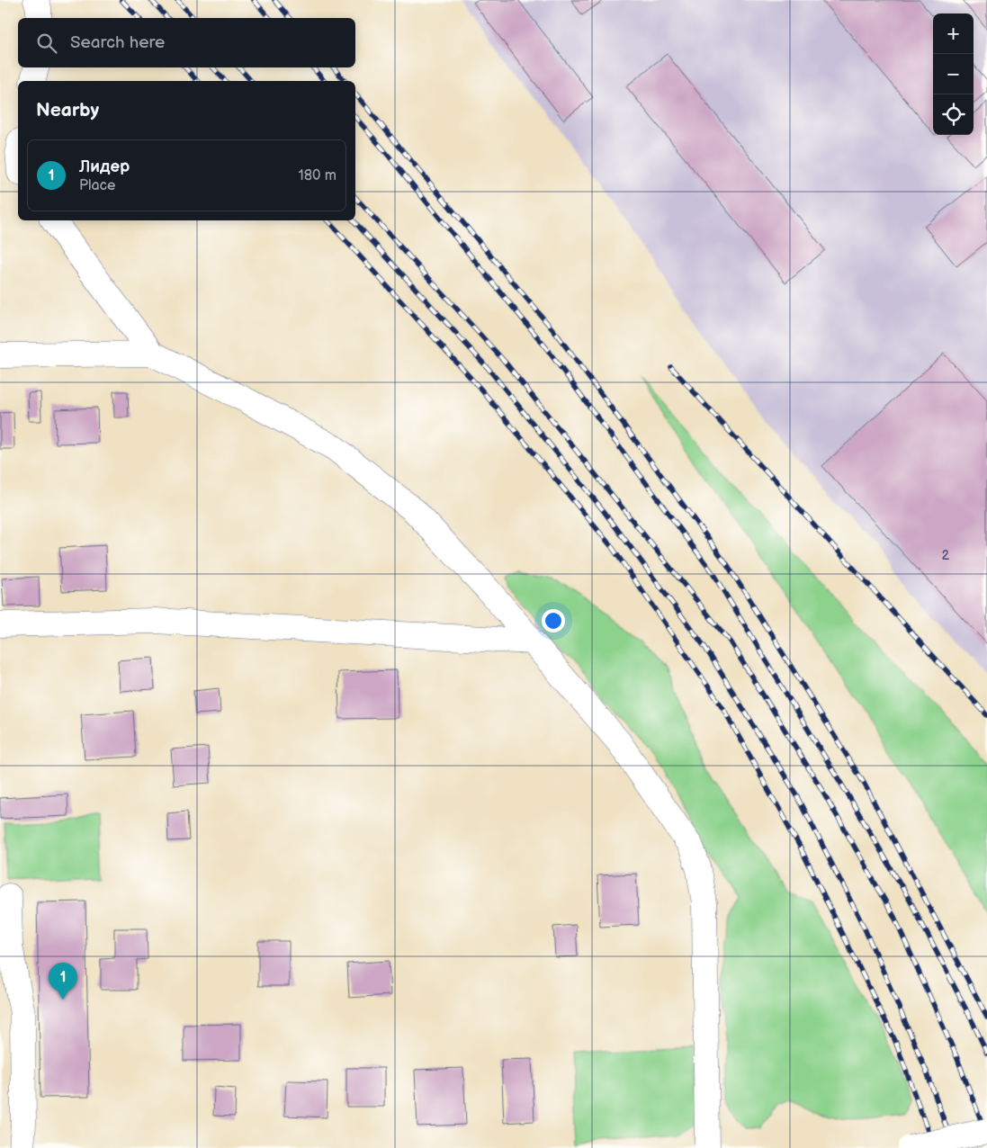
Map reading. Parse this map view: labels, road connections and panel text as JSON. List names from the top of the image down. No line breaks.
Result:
{"house_numbers":["2"],"page":{"map_buttons":["+","−"],"search":"Search here","heading":"Nearby","list":[{"mark":"1","name":"Лидер","note":"Place","value":"180 m"}],"pins":"1"}}
